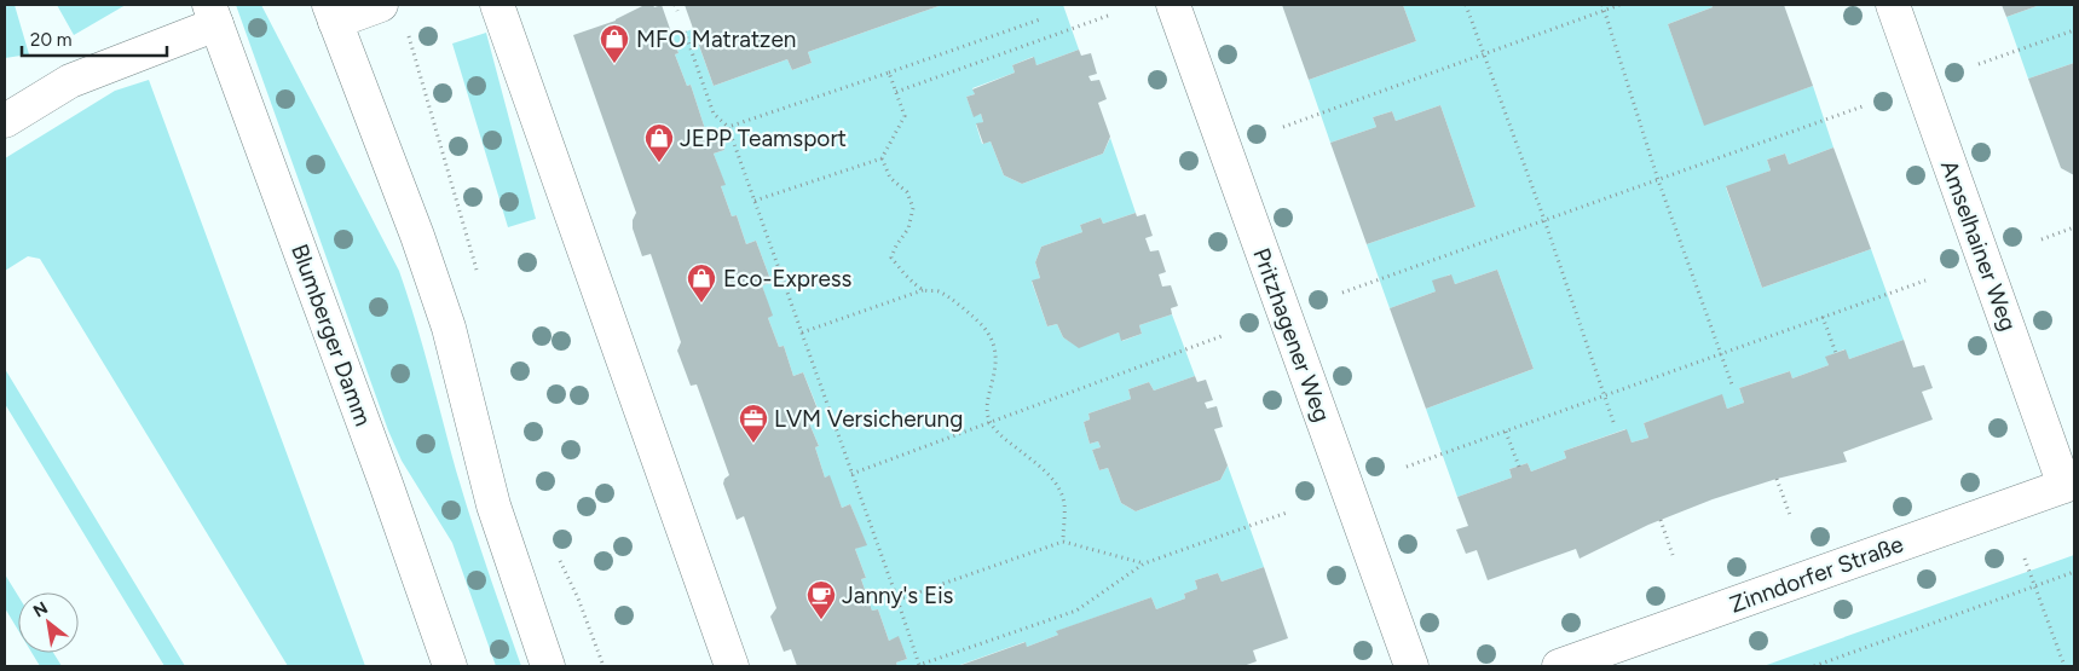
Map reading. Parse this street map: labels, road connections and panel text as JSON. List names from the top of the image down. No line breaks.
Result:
{"streets":{"street":["Amselhainer Weg","Blumberger Damm","Pritzhagener Weg","Zinndorfer Straße"]},"crossings":[["Amselhainer Weg","Zinndorfer Straße"]],"places":{"shop":["MFO Matratzen","JEPP Teamsport","Eco-Express"],"office":["LVM Versicherung"],"cafe":["Janny's Eis"]},"scale_bar":"20 m","north":"top left"}
